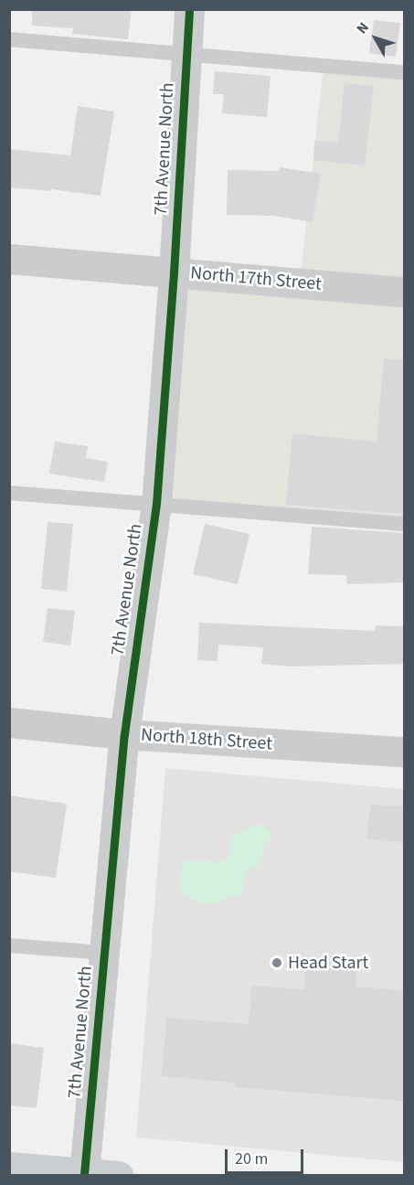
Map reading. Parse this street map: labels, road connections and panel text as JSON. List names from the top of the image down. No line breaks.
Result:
{"streets":{"street":["7th Avenue North","North 17th Street","North 18th Street"]},"crossings":[["7th Avenue North","North 17th Street"],["7th Avenue North","North 18th Street"]],"places":["Head Start"],"scale_bar":"20 m","north":"top left"}
